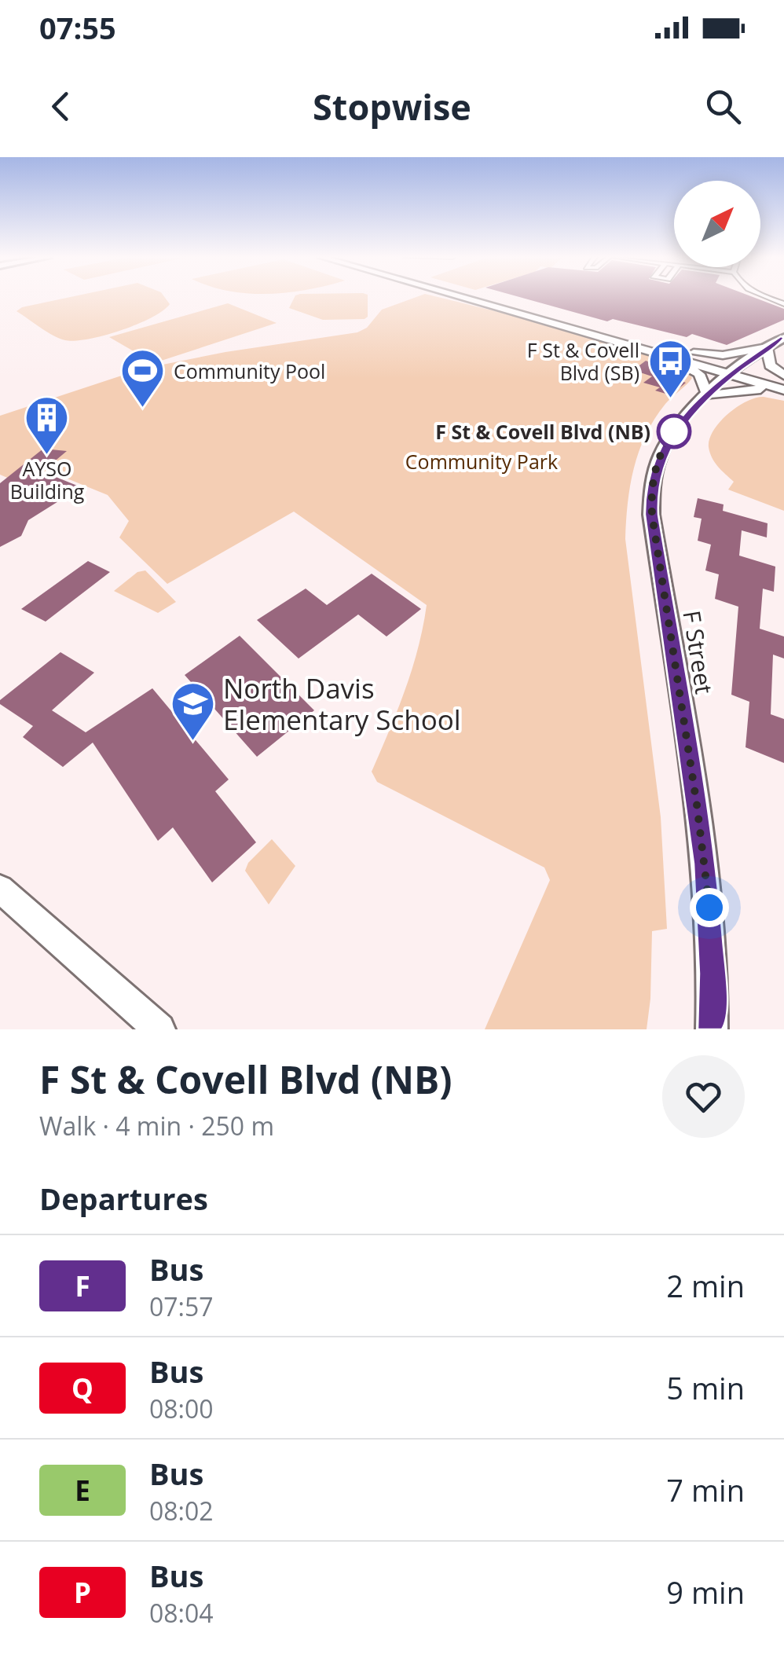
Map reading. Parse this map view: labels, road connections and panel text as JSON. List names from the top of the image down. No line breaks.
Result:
{"streets":{"street":["F Street"]},"parks":["Community Park"],"places":{"bus stop":["F St & Covell Blvd (SB)"],"sports":["Community Pool"],"other":["F St & Covell Blvd (NB)"],"building":["AYSO Building"],"school or university":["North Davis Elementary School"]},"lines":["bus line F"],"north":"top right","page":{"status":"07:55","header":"Stopwise","heading":[["F St & Covell Blvd (NB)","Walk · 4 min · 250 m"],"Departures"],"list":[{"mark":"F","name":"Bus","note":"07:57","value":"2 min"},{"mark":"Q","name":"Bus","note":"08:00","value":"5 min"},{"mark":"E","name":"Bus","note":"08:02","value":"7 min"},{"mark":"P","name":"Bus","note":"08:04","value":"9 min"}]}}
